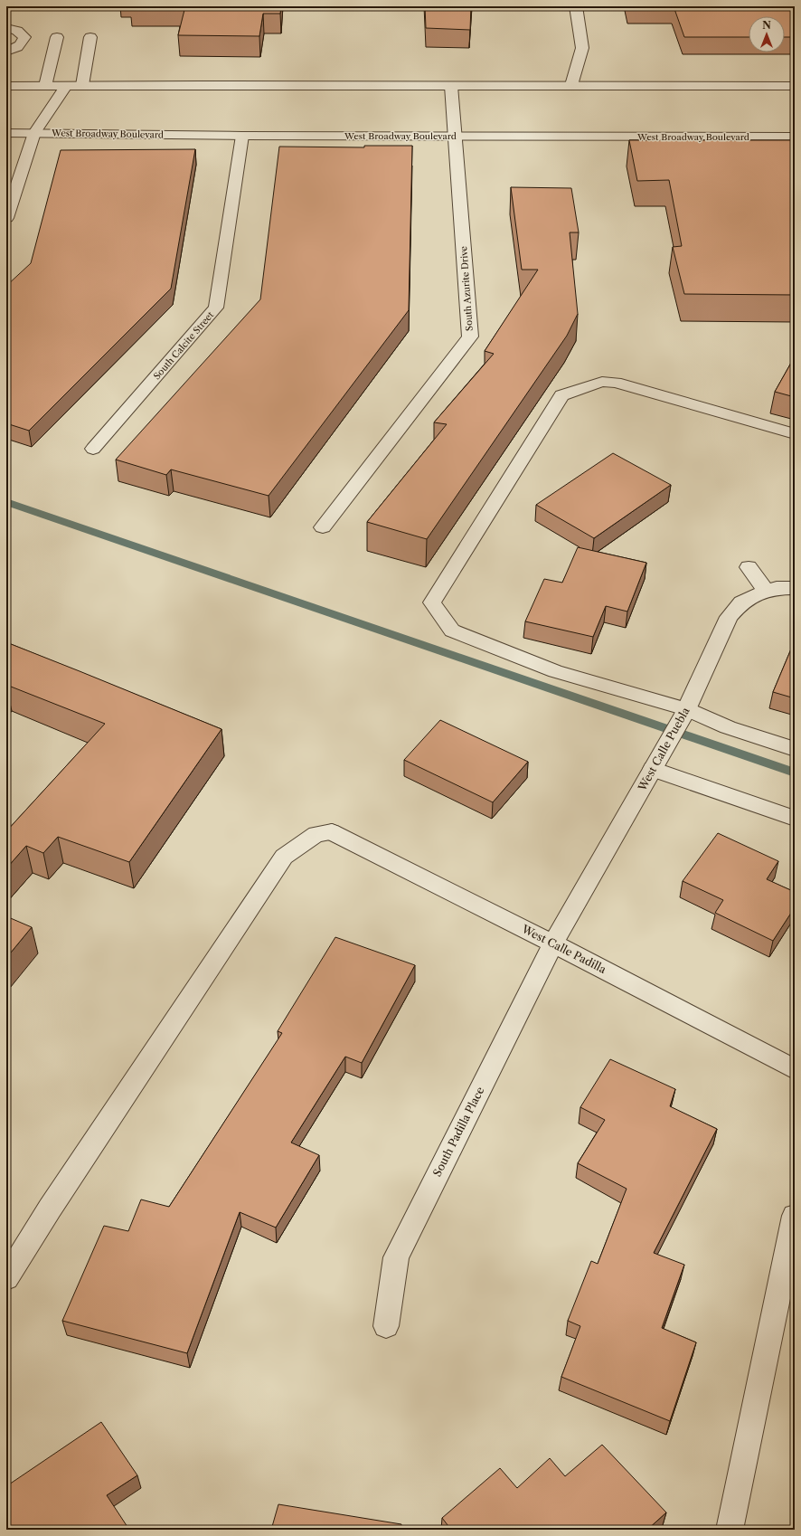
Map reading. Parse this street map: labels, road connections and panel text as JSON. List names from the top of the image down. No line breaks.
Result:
{"streets":{"street":["West Broadway Boulevard","South Azurite Drive","South Calcite Street","West Calle Puebla","West Calle Padilla","South Padilla Place"]},"crossings":[["West Broadway Boulevard","South Azurite Drive"],["West Broadway Boulevard","South Calcite Street"],["West Calle Puebla","West Calle Padilla"],["West Calle Puebla","South Padilla Place"],["West Calle Padilla","South Padilla Place"]],"north":"top"}
